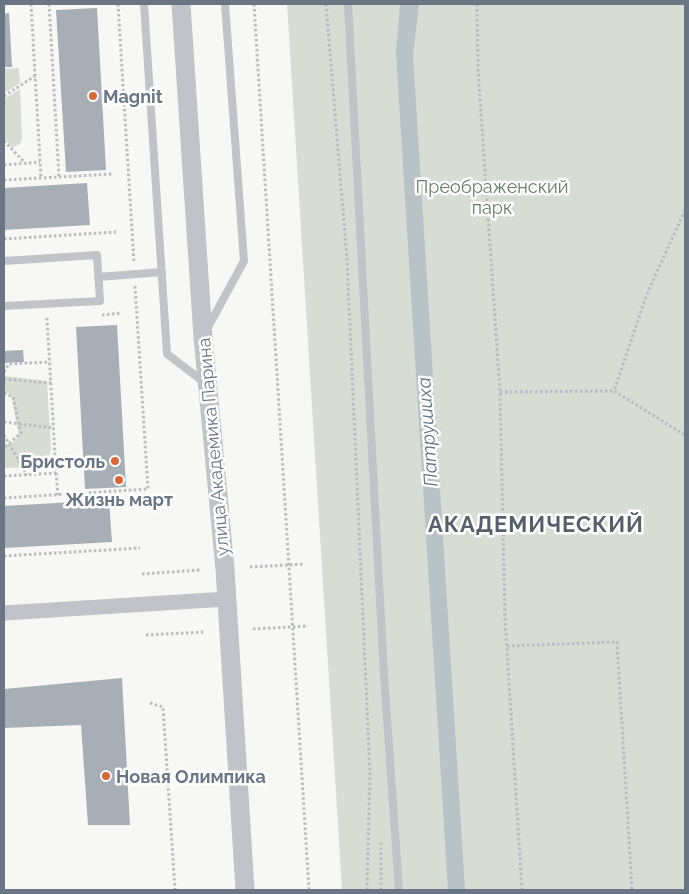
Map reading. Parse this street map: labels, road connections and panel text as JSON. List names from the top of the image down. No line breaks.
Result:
{"streets":{"street":["улица Академика Парина"]},"districts":["АКАДЕМИЧЕСКИЙ"],"water":["Патрушиха"],"parks":["Преображенский парк"],"places":["Magnit","Бристоль","Жизнь март","Новая Олимпика"]}
